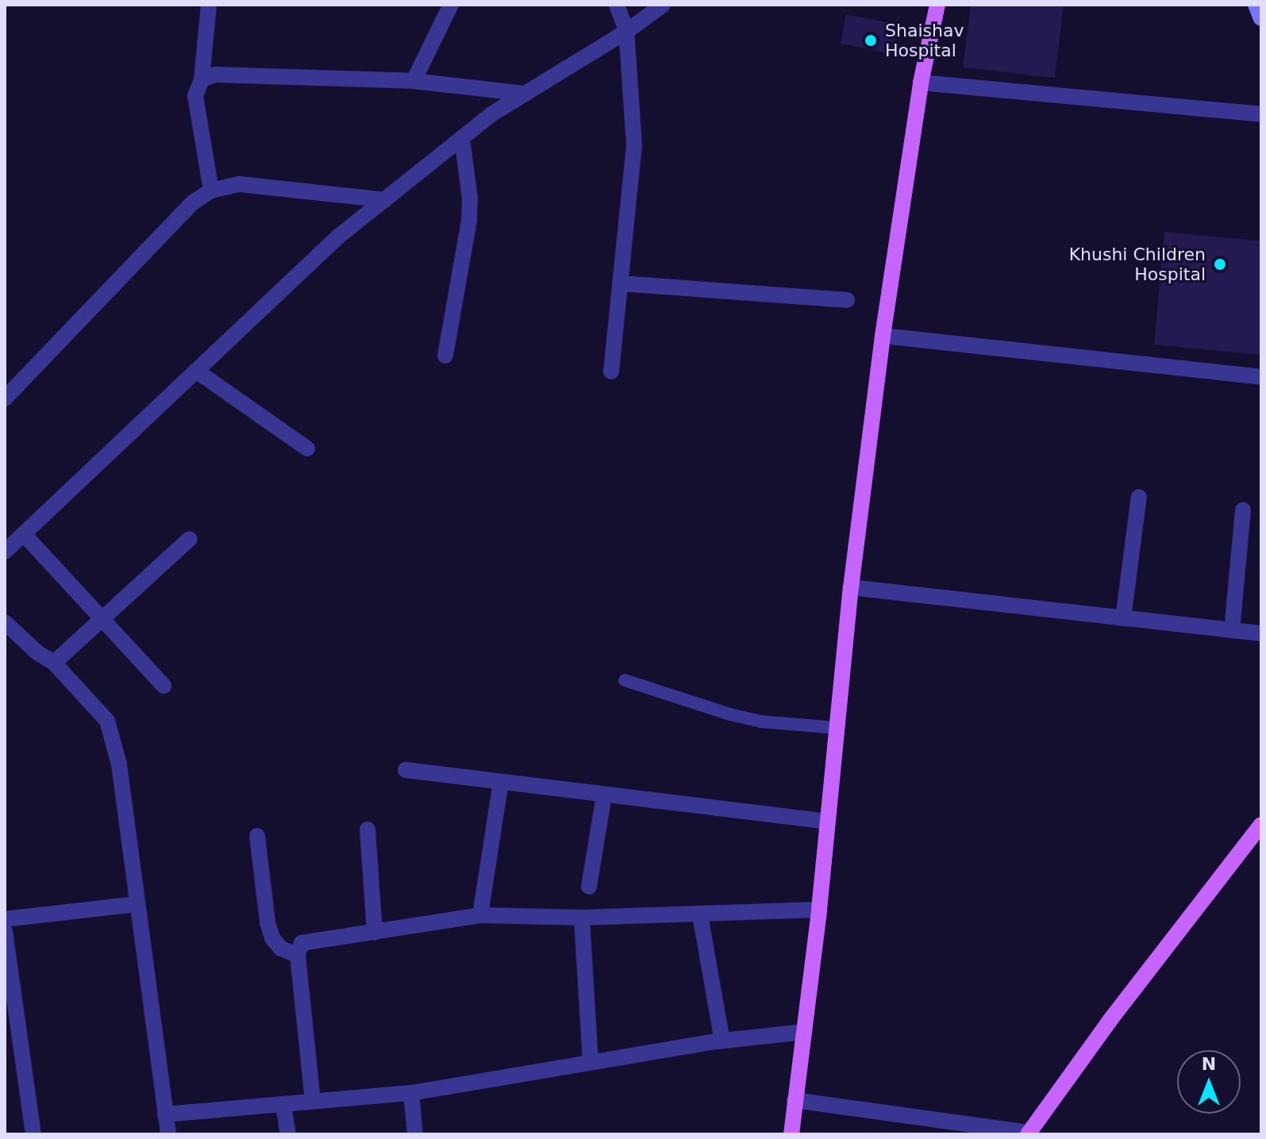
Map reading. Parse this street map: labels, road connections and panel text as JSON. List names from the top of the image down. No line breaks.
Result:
{"places":["Shaishav Hospital","Khushi Children Hospital"],"north":"top"}
